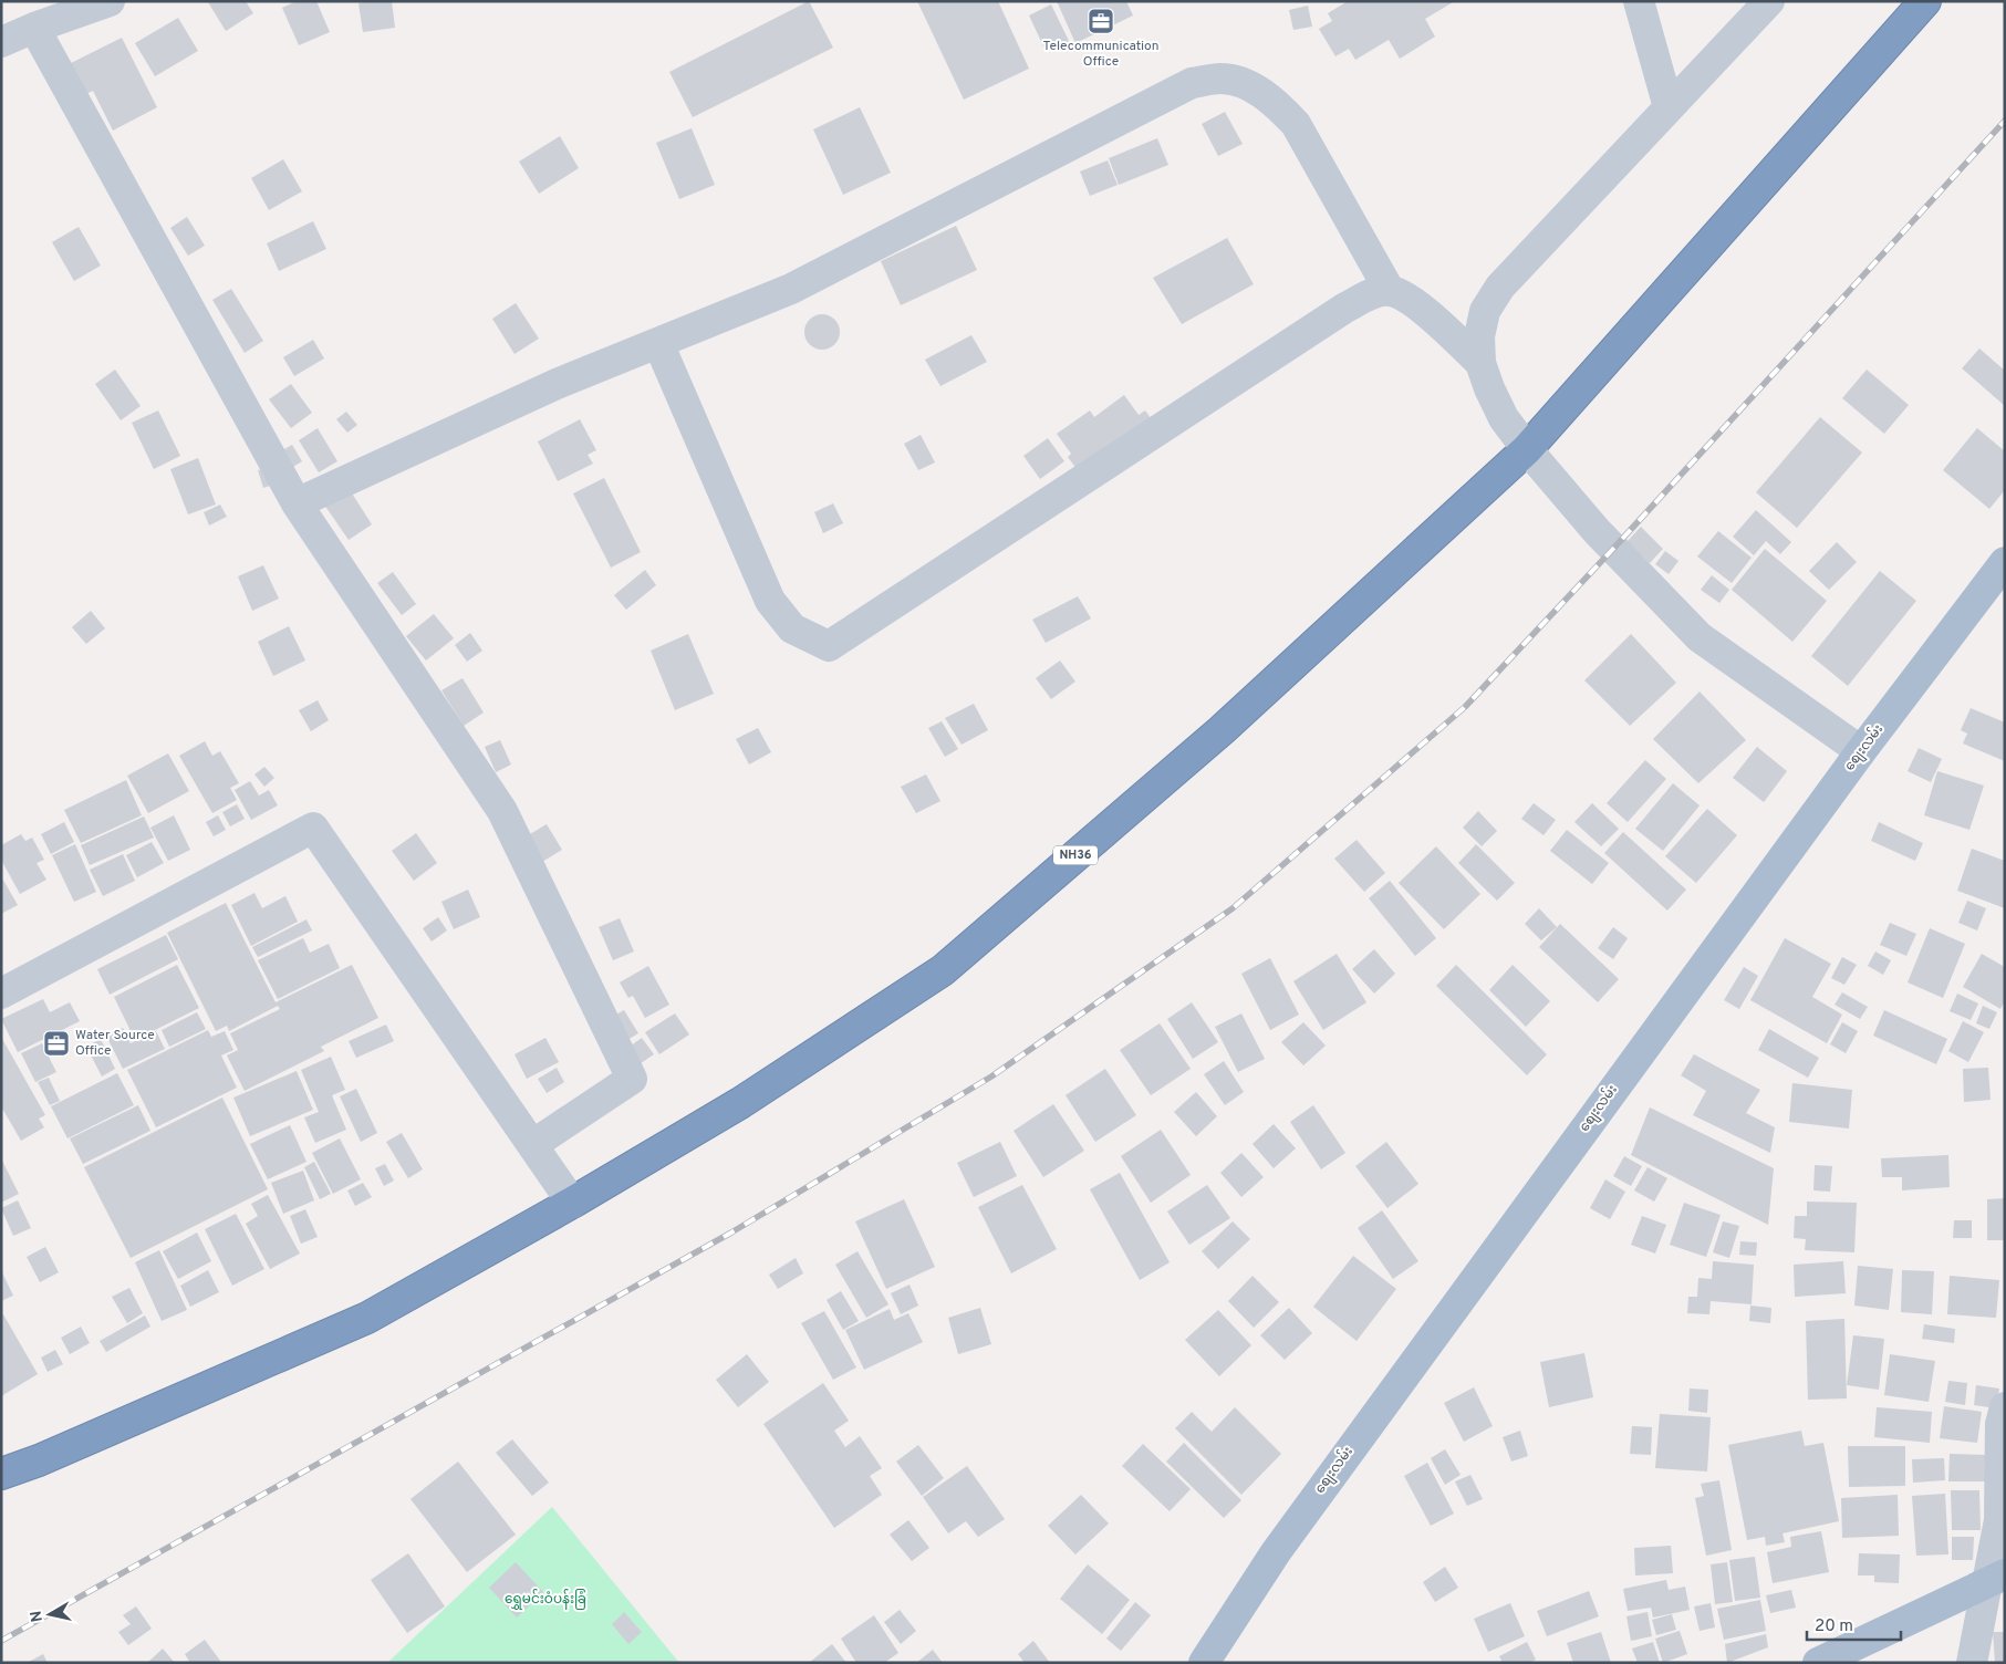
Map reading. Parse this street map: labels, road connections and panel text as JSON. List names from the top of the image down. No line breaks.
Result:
{"streets":{"highway":["NH36"],"main road":["စျေးလမ်း"]},"parks":["ရွှေမင်းဝံပန်းခြံ"],"places":{"office":["Telecommunication Office","Water Source Office"]},"scale_bar":"20 m","north":"left"}
